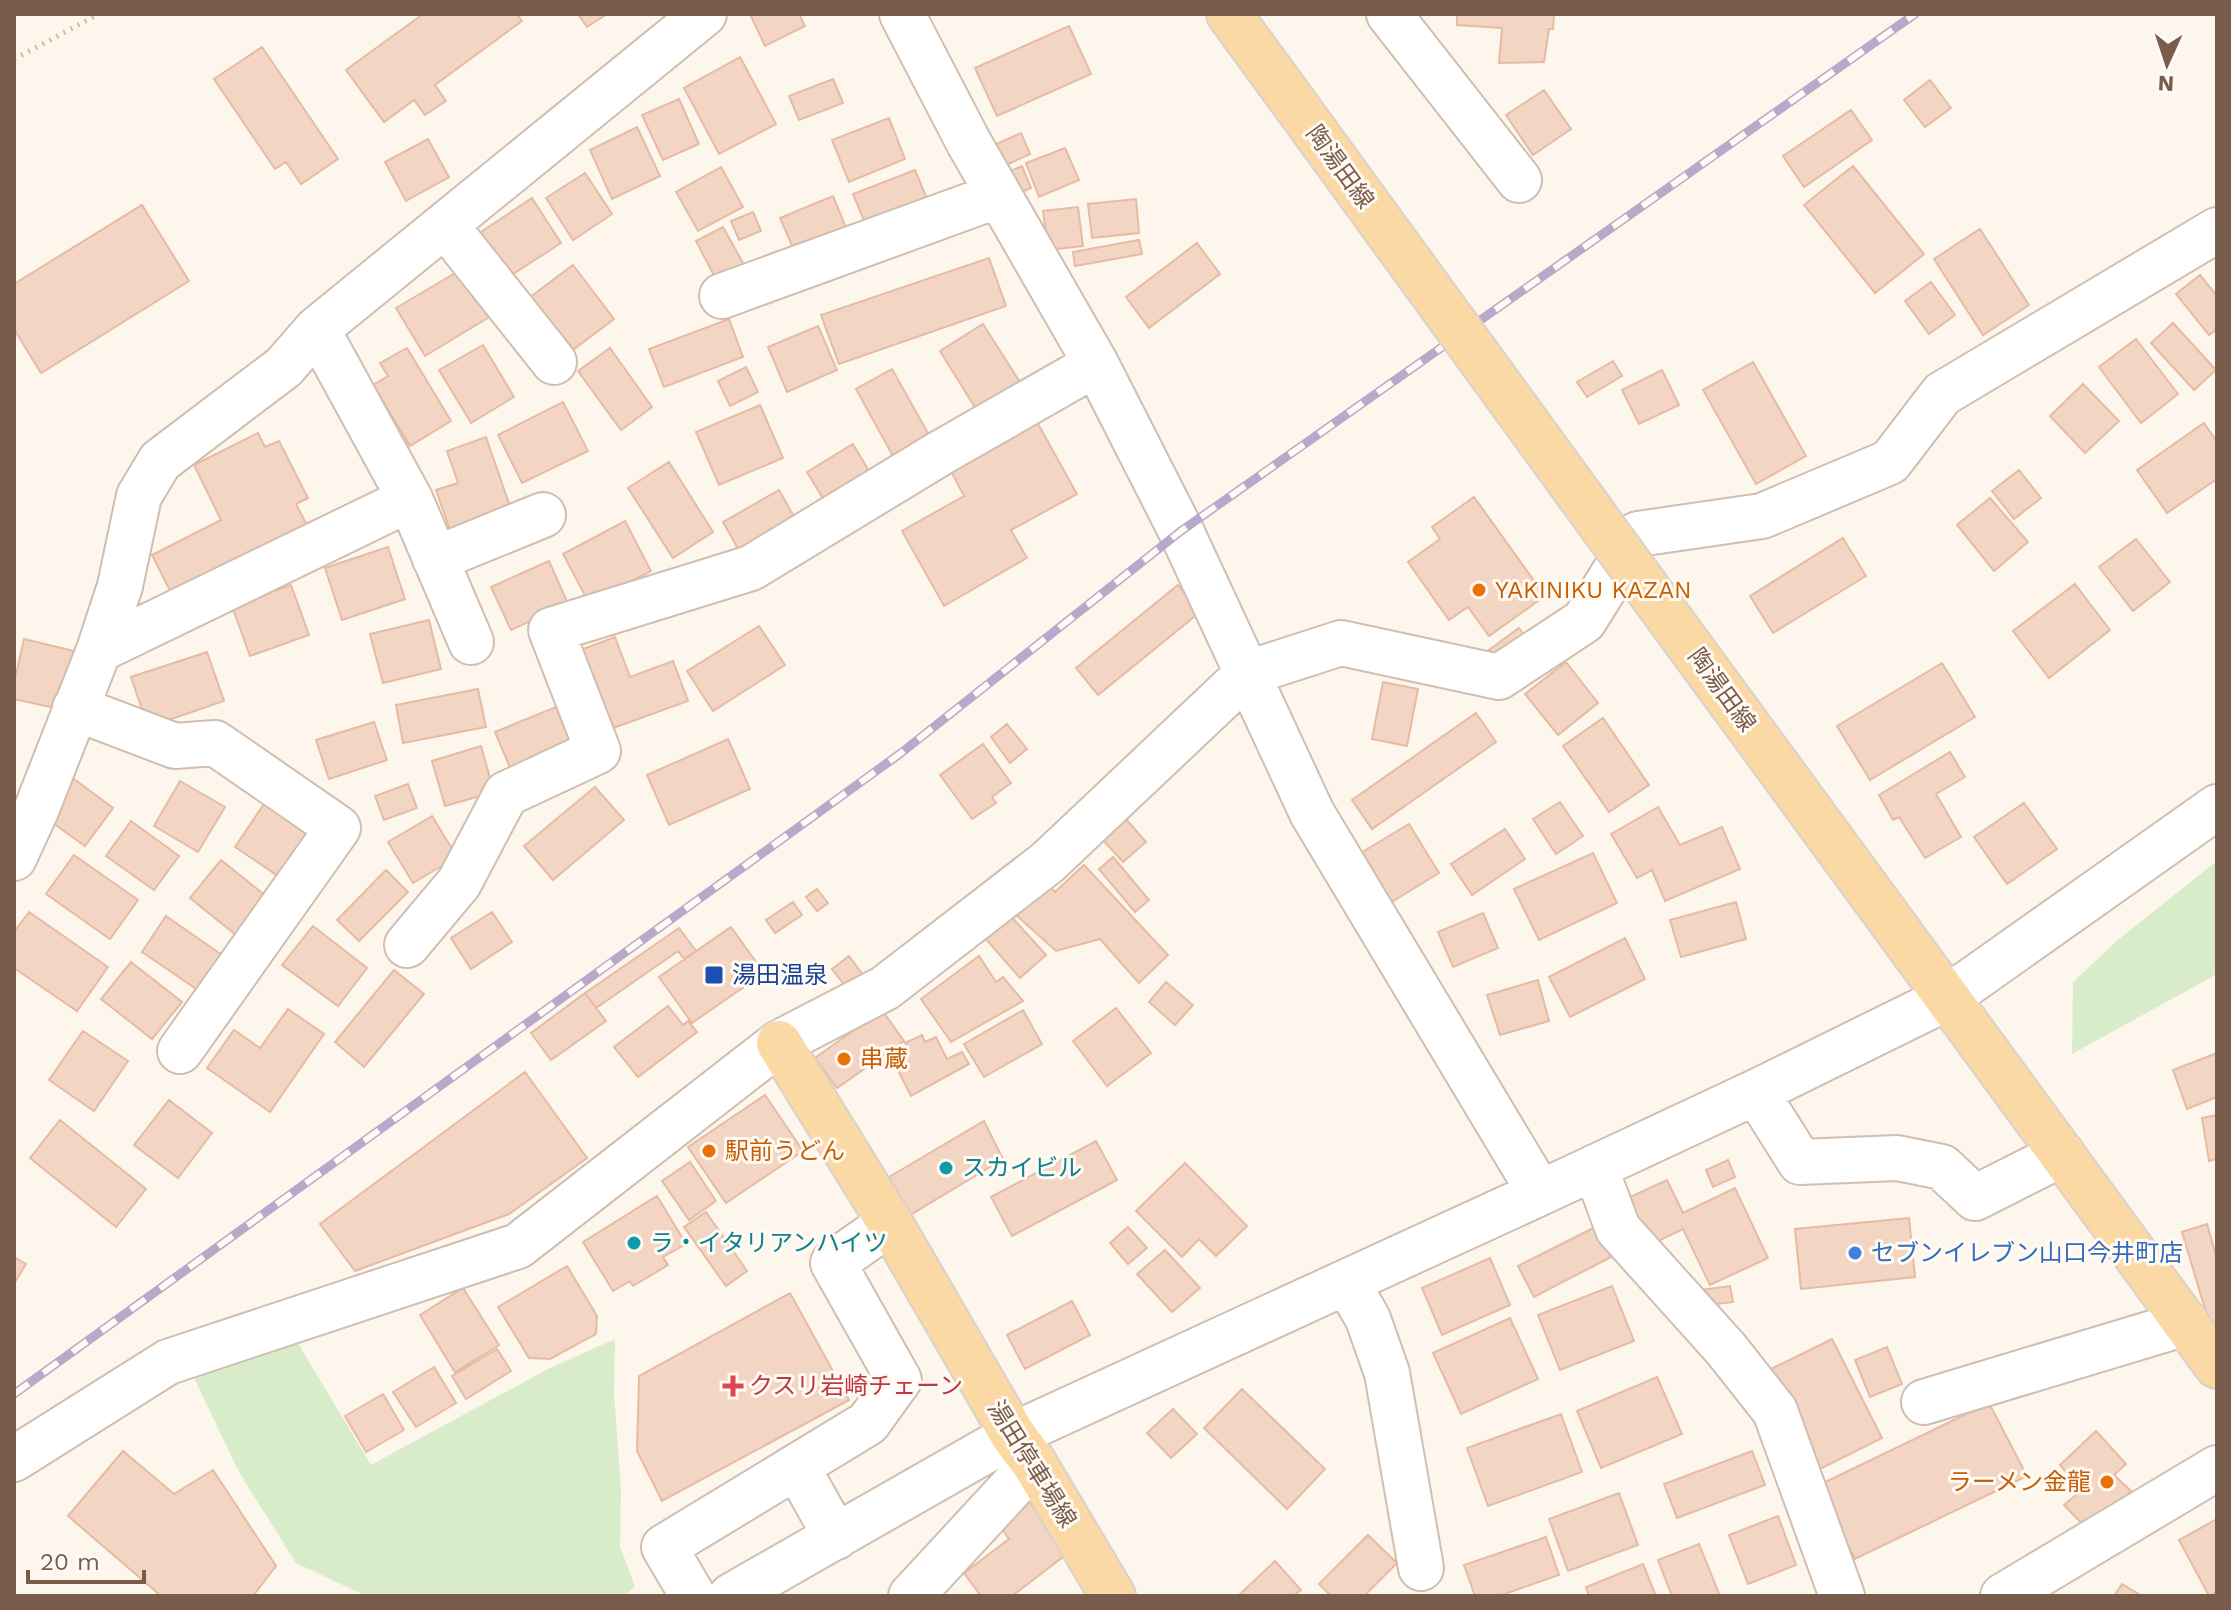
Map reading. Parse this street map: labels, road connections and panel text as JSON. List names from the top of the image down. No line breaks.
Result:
{"streets":{"main road":["陶湯田線","湯田停車場線"]},"places":{"other":["YAKINIKU KAZAN","串蔵","駅前うどん","スカイビル","ラ・イタリアンハイツ","セブンイレブン山口今井町店","ラーメン金龍"],"transit":["湯田温泉"],"health":["クスリ岩崎チェーン"]},"scale_bar":"20 m","north":"bottom"}
